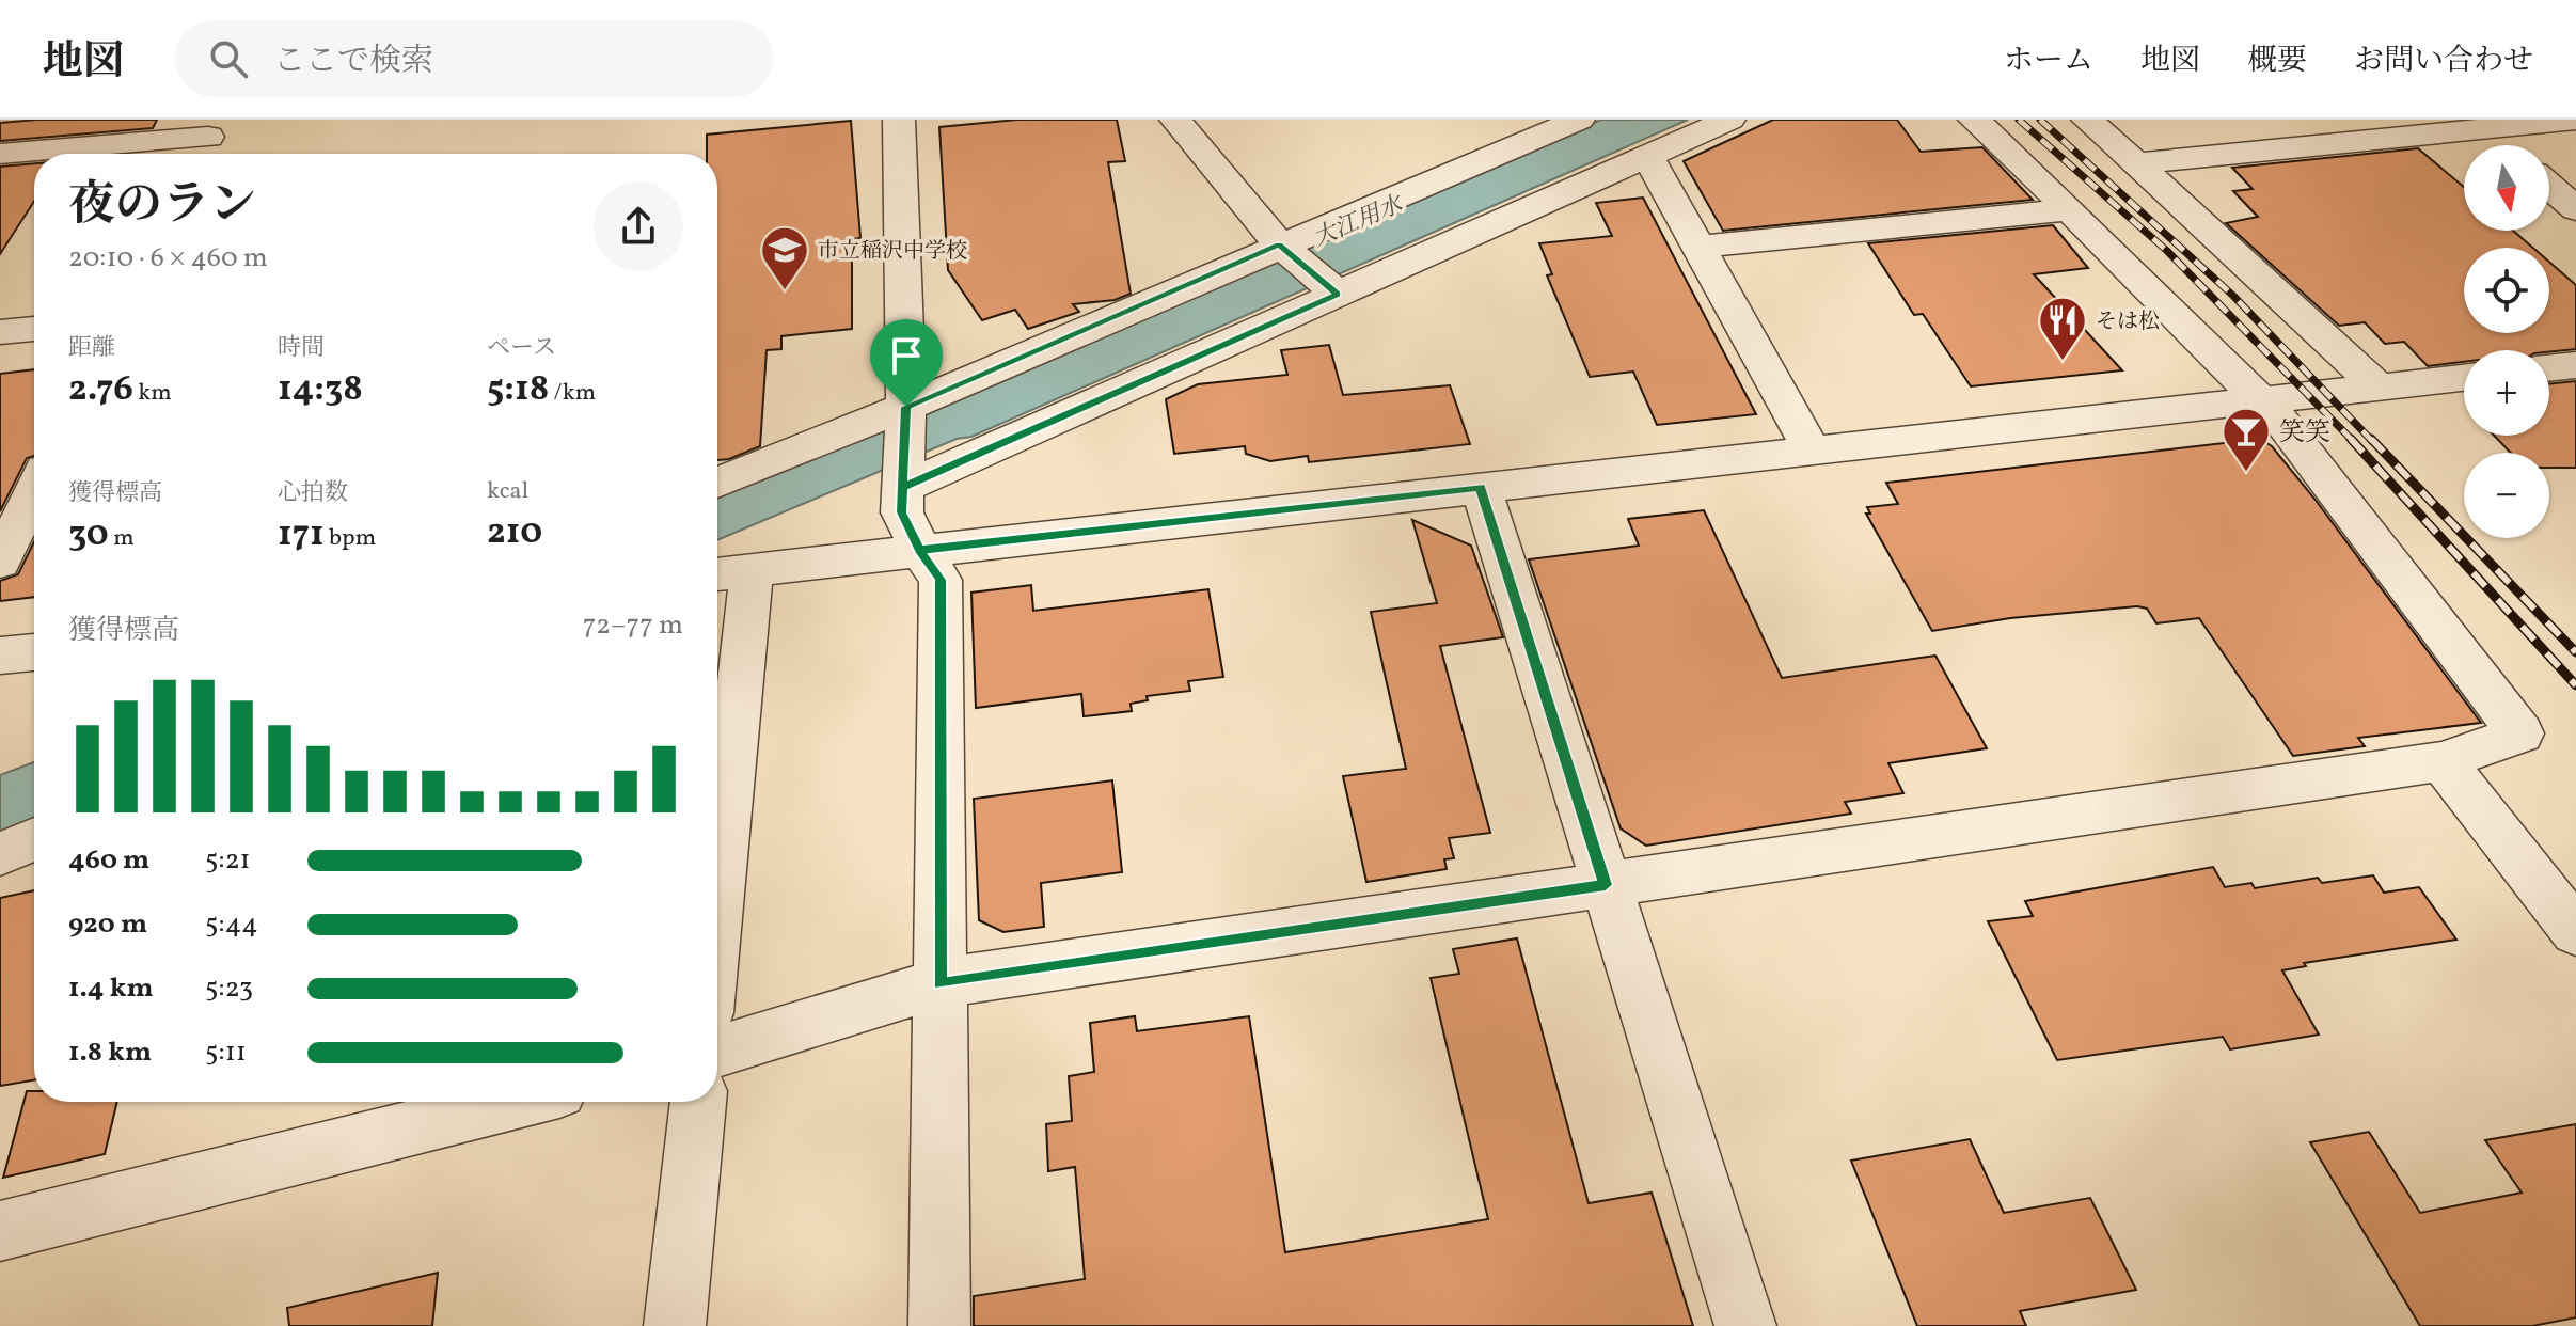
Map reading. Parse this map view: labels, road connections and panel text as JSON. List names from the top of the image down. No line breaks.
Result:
{"water":["大江用水"],"places":{"school or university":["市立稲沢中学校"],"restaurant":["そは松"],"bar":["笑笑"]},"north":"bottom","page":{"header":"地図","search":"ここで検索","nav":["ホーム","地図","概要","お問い合わせ"],"map_buttons":["+","−"],"heading":["夜のラン","20:10 · 6 × 460 m"],"stats":[["距離","2.76 km"],["時間","14:38"],["ペース","5:18 /km"],["獲得標高","30 m"],["心拍数","171 bpm"],["kcal","210"]],"chart":["獲得標高","72–77 m"],"list":[{"name":"460 m","note":"5:21"},{"name":"920 m","note":"5:44"},{"name":"1.4 km","note":"5:23"},{"name":"1.8 km","note":"5:11"}]}}
